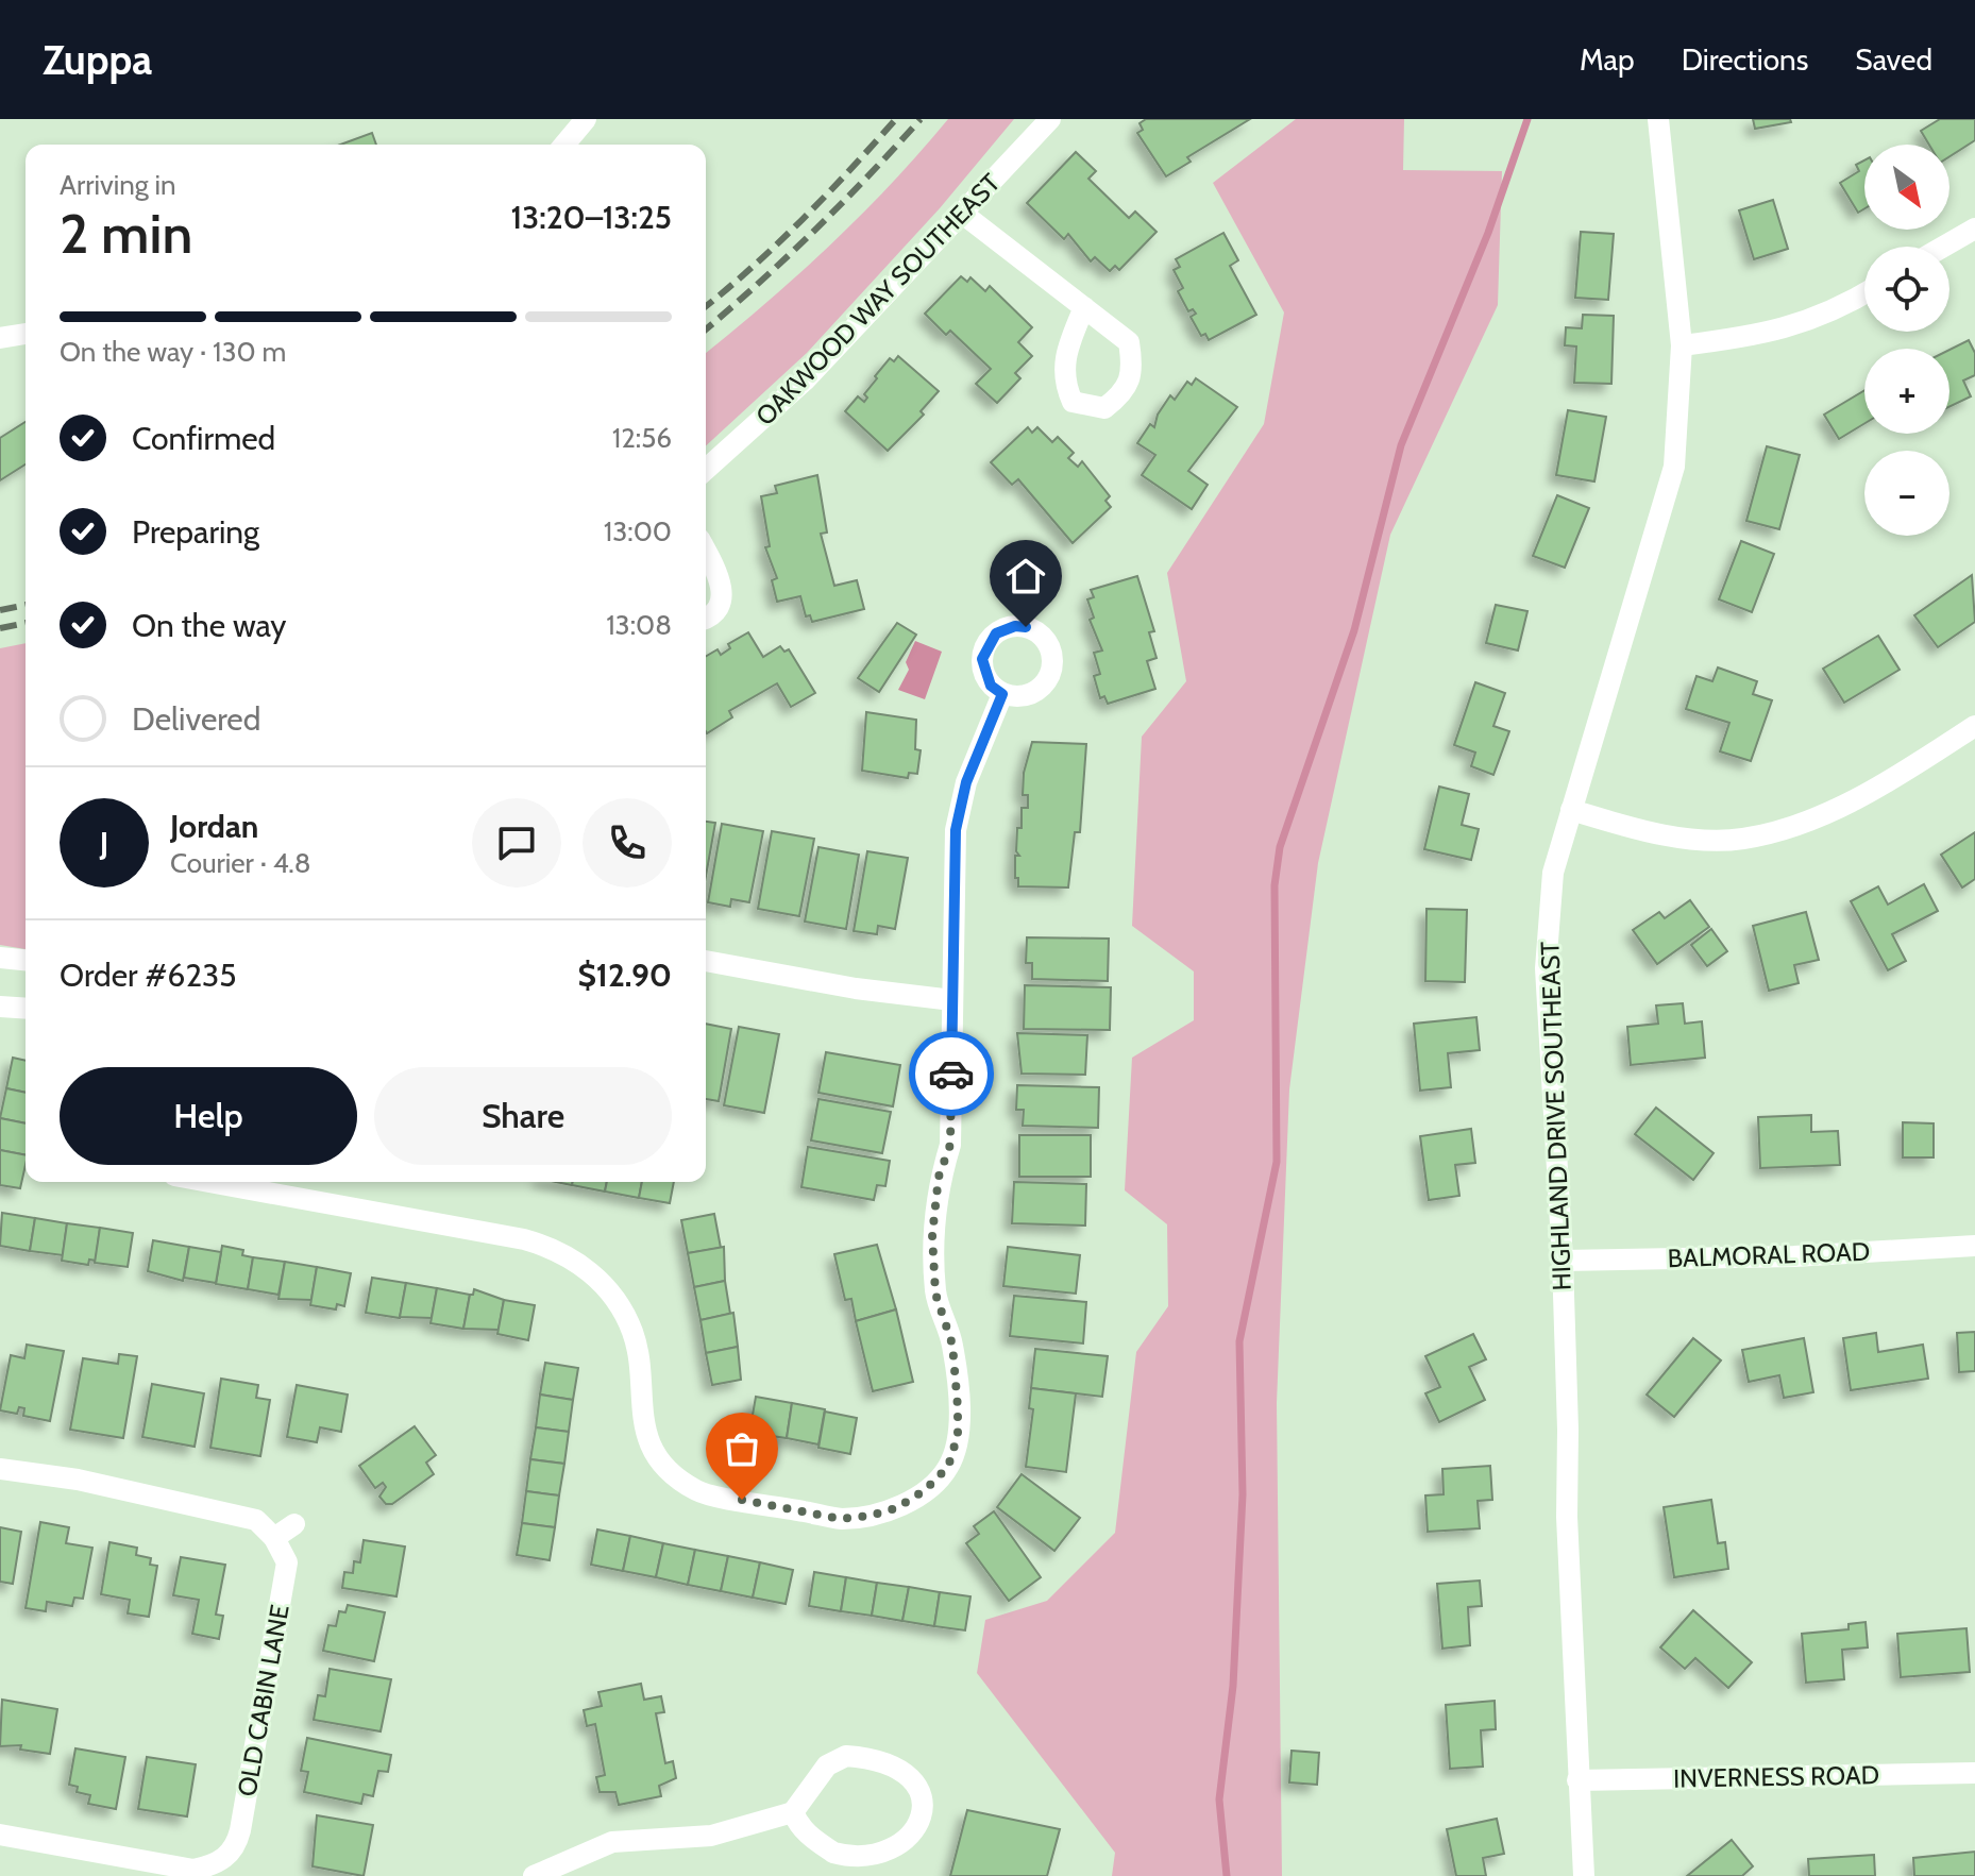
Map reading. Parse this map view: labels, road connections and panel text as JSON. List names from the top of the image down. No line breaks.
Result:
{"streets":{"street":["OAKWOOD WAY SOUTHEAST","HIGHLAND DRIVE SOUTHEAST","BALMORAL ROAD","OLD CABIN LANE","INVERNESS ROAD"]},"crossings":[["HIGHLAND DRIVE SOUTHEAST","BALMORAL ROAD"],["HIGHLAND DRIVE SOUTHEAST","INVERNESS ROAD"]],"north":"bottom right","page":{"header":"Zuppa","nav":["Map","Directions","Saved"],"map_buttons":["+","−"],"heading":["2 min","Arriving in","13:20–13:25"],"panel":["Jordan","Courier · 4.8","Order #6235","$12.90"],"bar":"On the way · 130 m","list":[["Confirmed","12:56"],["Preparing","13:00"],["On the way","13:08"],"Delivered"],"round":"J","buttons":["Help","Share"]}}
